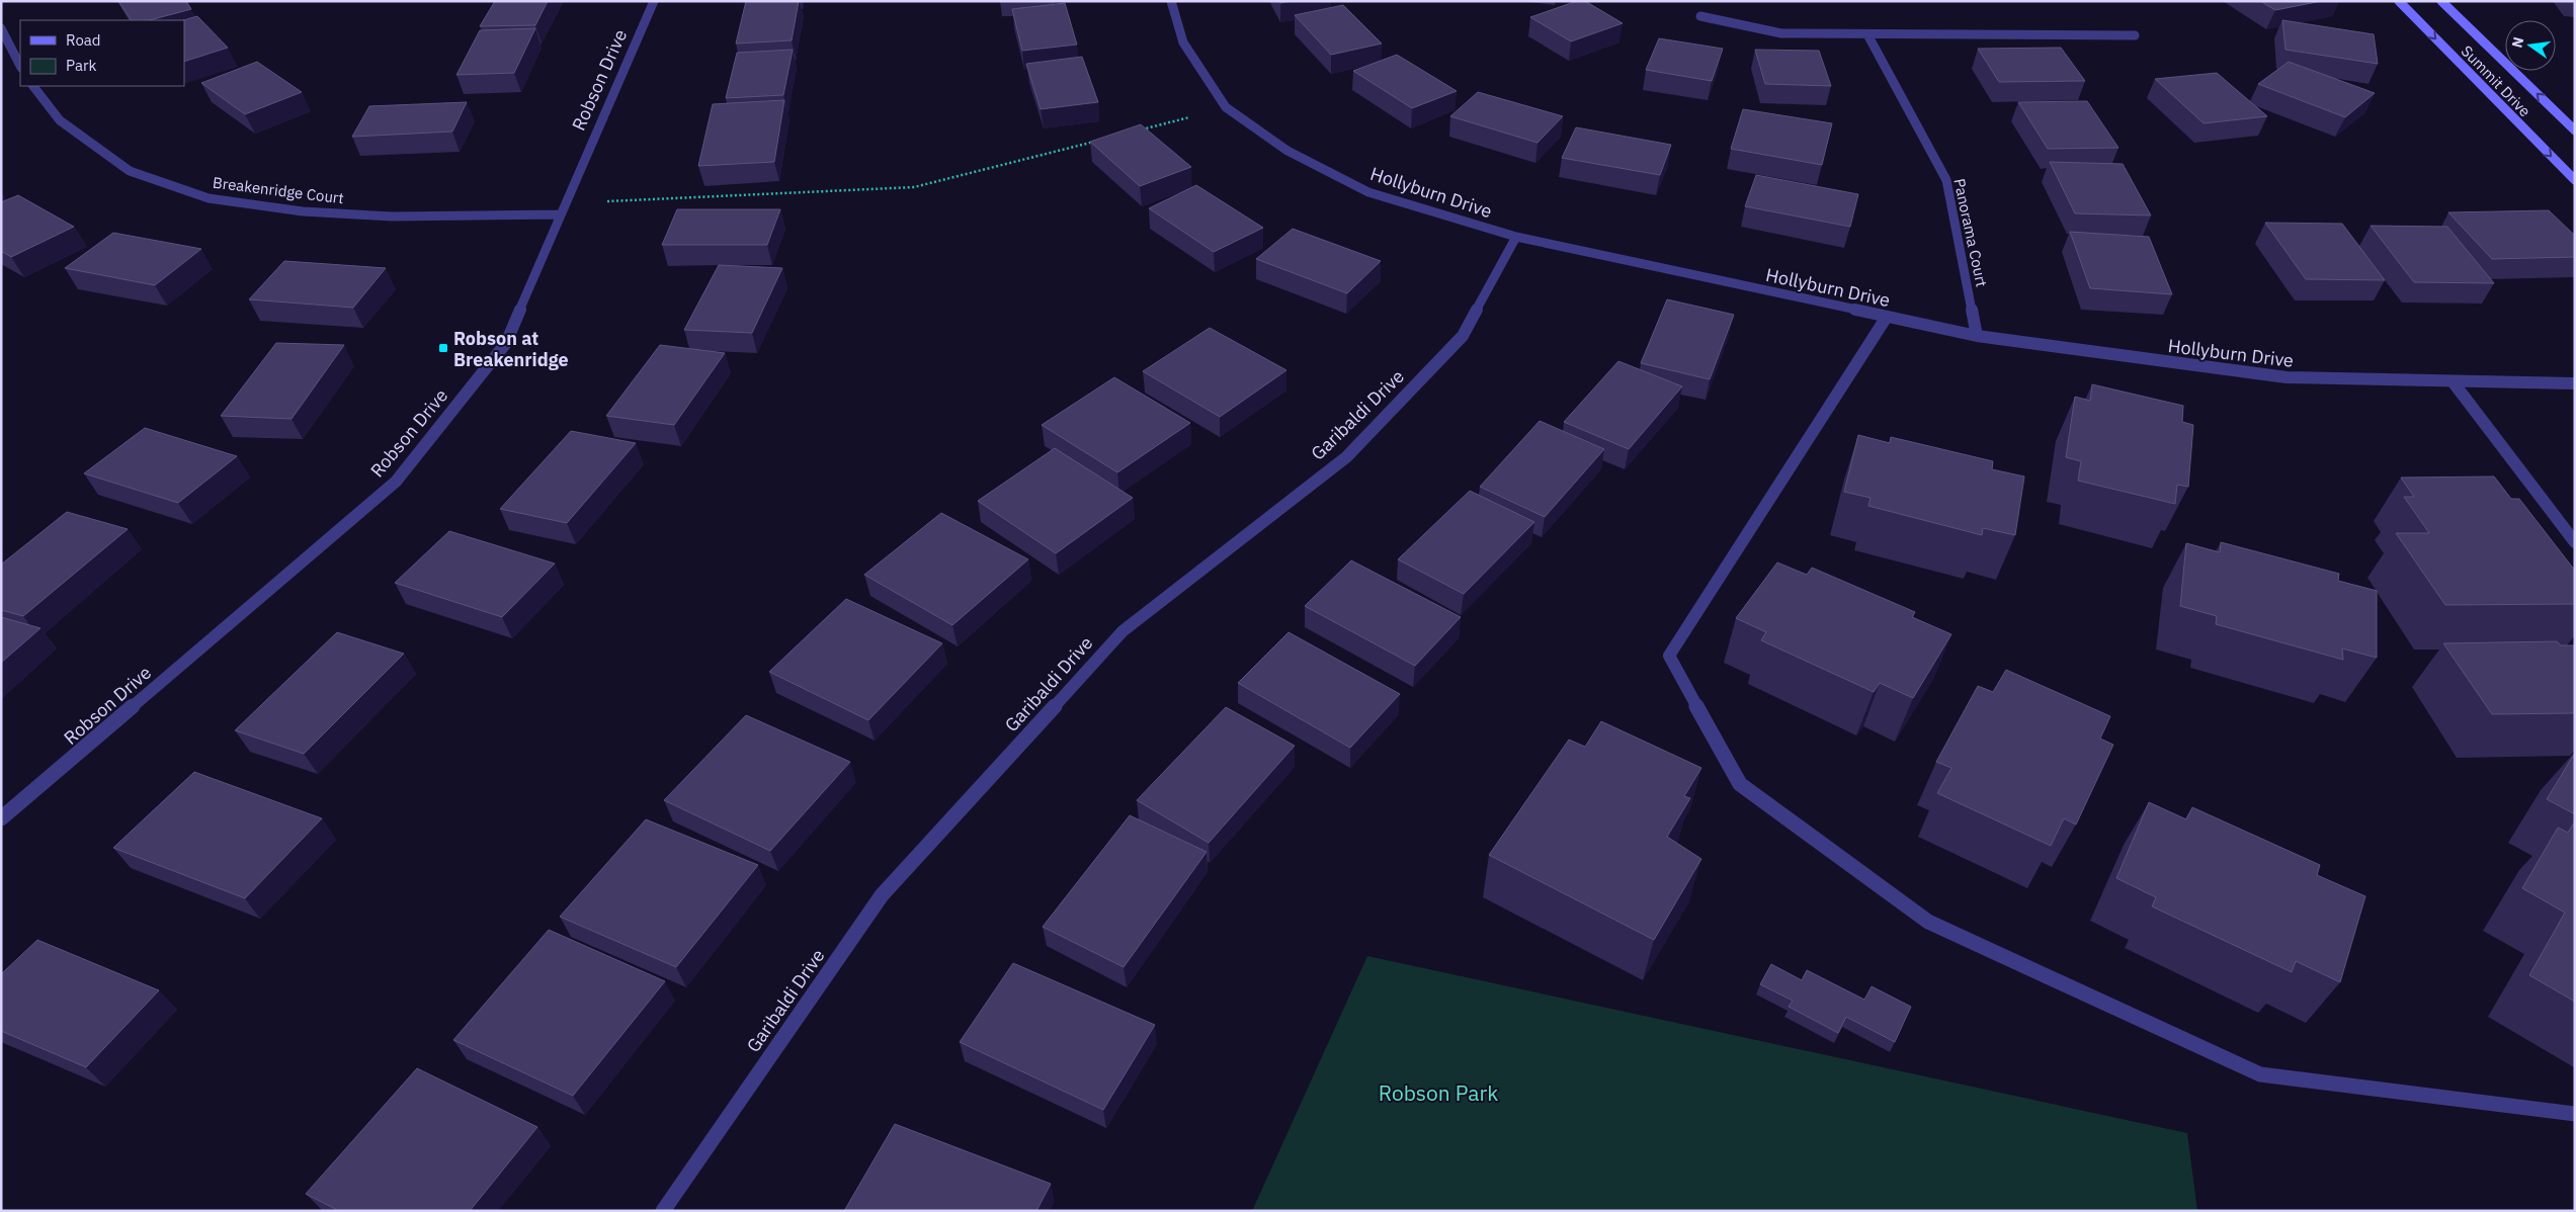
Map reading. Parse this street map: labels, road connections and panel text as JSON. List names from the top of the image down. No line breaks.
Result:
{"streets":{"main road":["Summit Drive"],"street":["Robson Drive","Breakenridge Court","Hollyburn Drive","Panorama Court","Garibaldi Drive"]},"crossings":[["Robson Drive","Breakenridge Court"],["Hollyburn Drive","Panorama Court"],["Hollyburn Drive","Garibaldi Drive"]],"parks":["Robson Park"],"places":{"transit":["Robson at Breakenridge"]},"legend":["Road","Park"],"north":"left"}
